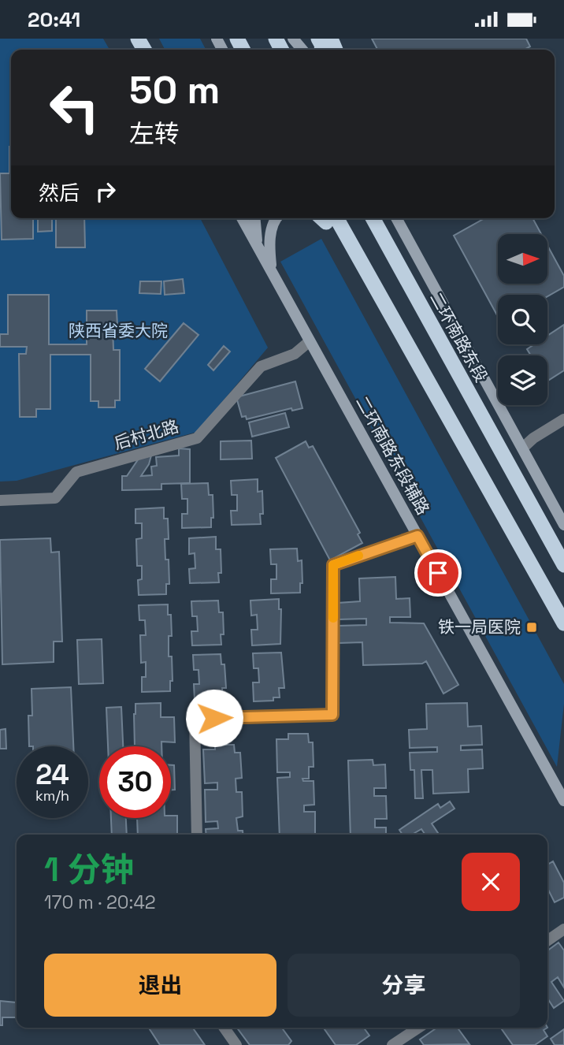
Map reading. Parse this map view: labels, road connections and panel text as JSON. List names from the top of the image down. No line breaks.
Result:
{"streets":{"highway":["二环南路东段"],"main road":["二环南路东段辅路"],"street":["后村北路"]},"crossings":[["后村北路","二环南路东段辅路"]],"parks":["陕西省委大院"],"places":{"transit":["铁一局医院"]},"north":"right","page":{"status":"20:41","turn":["50 m","左转"],"then":"然后","speed":"24 km/h","limit":"30","heading":["1 分钟","170 m · 20:42"],"buttons":["退出","分享"]}}
